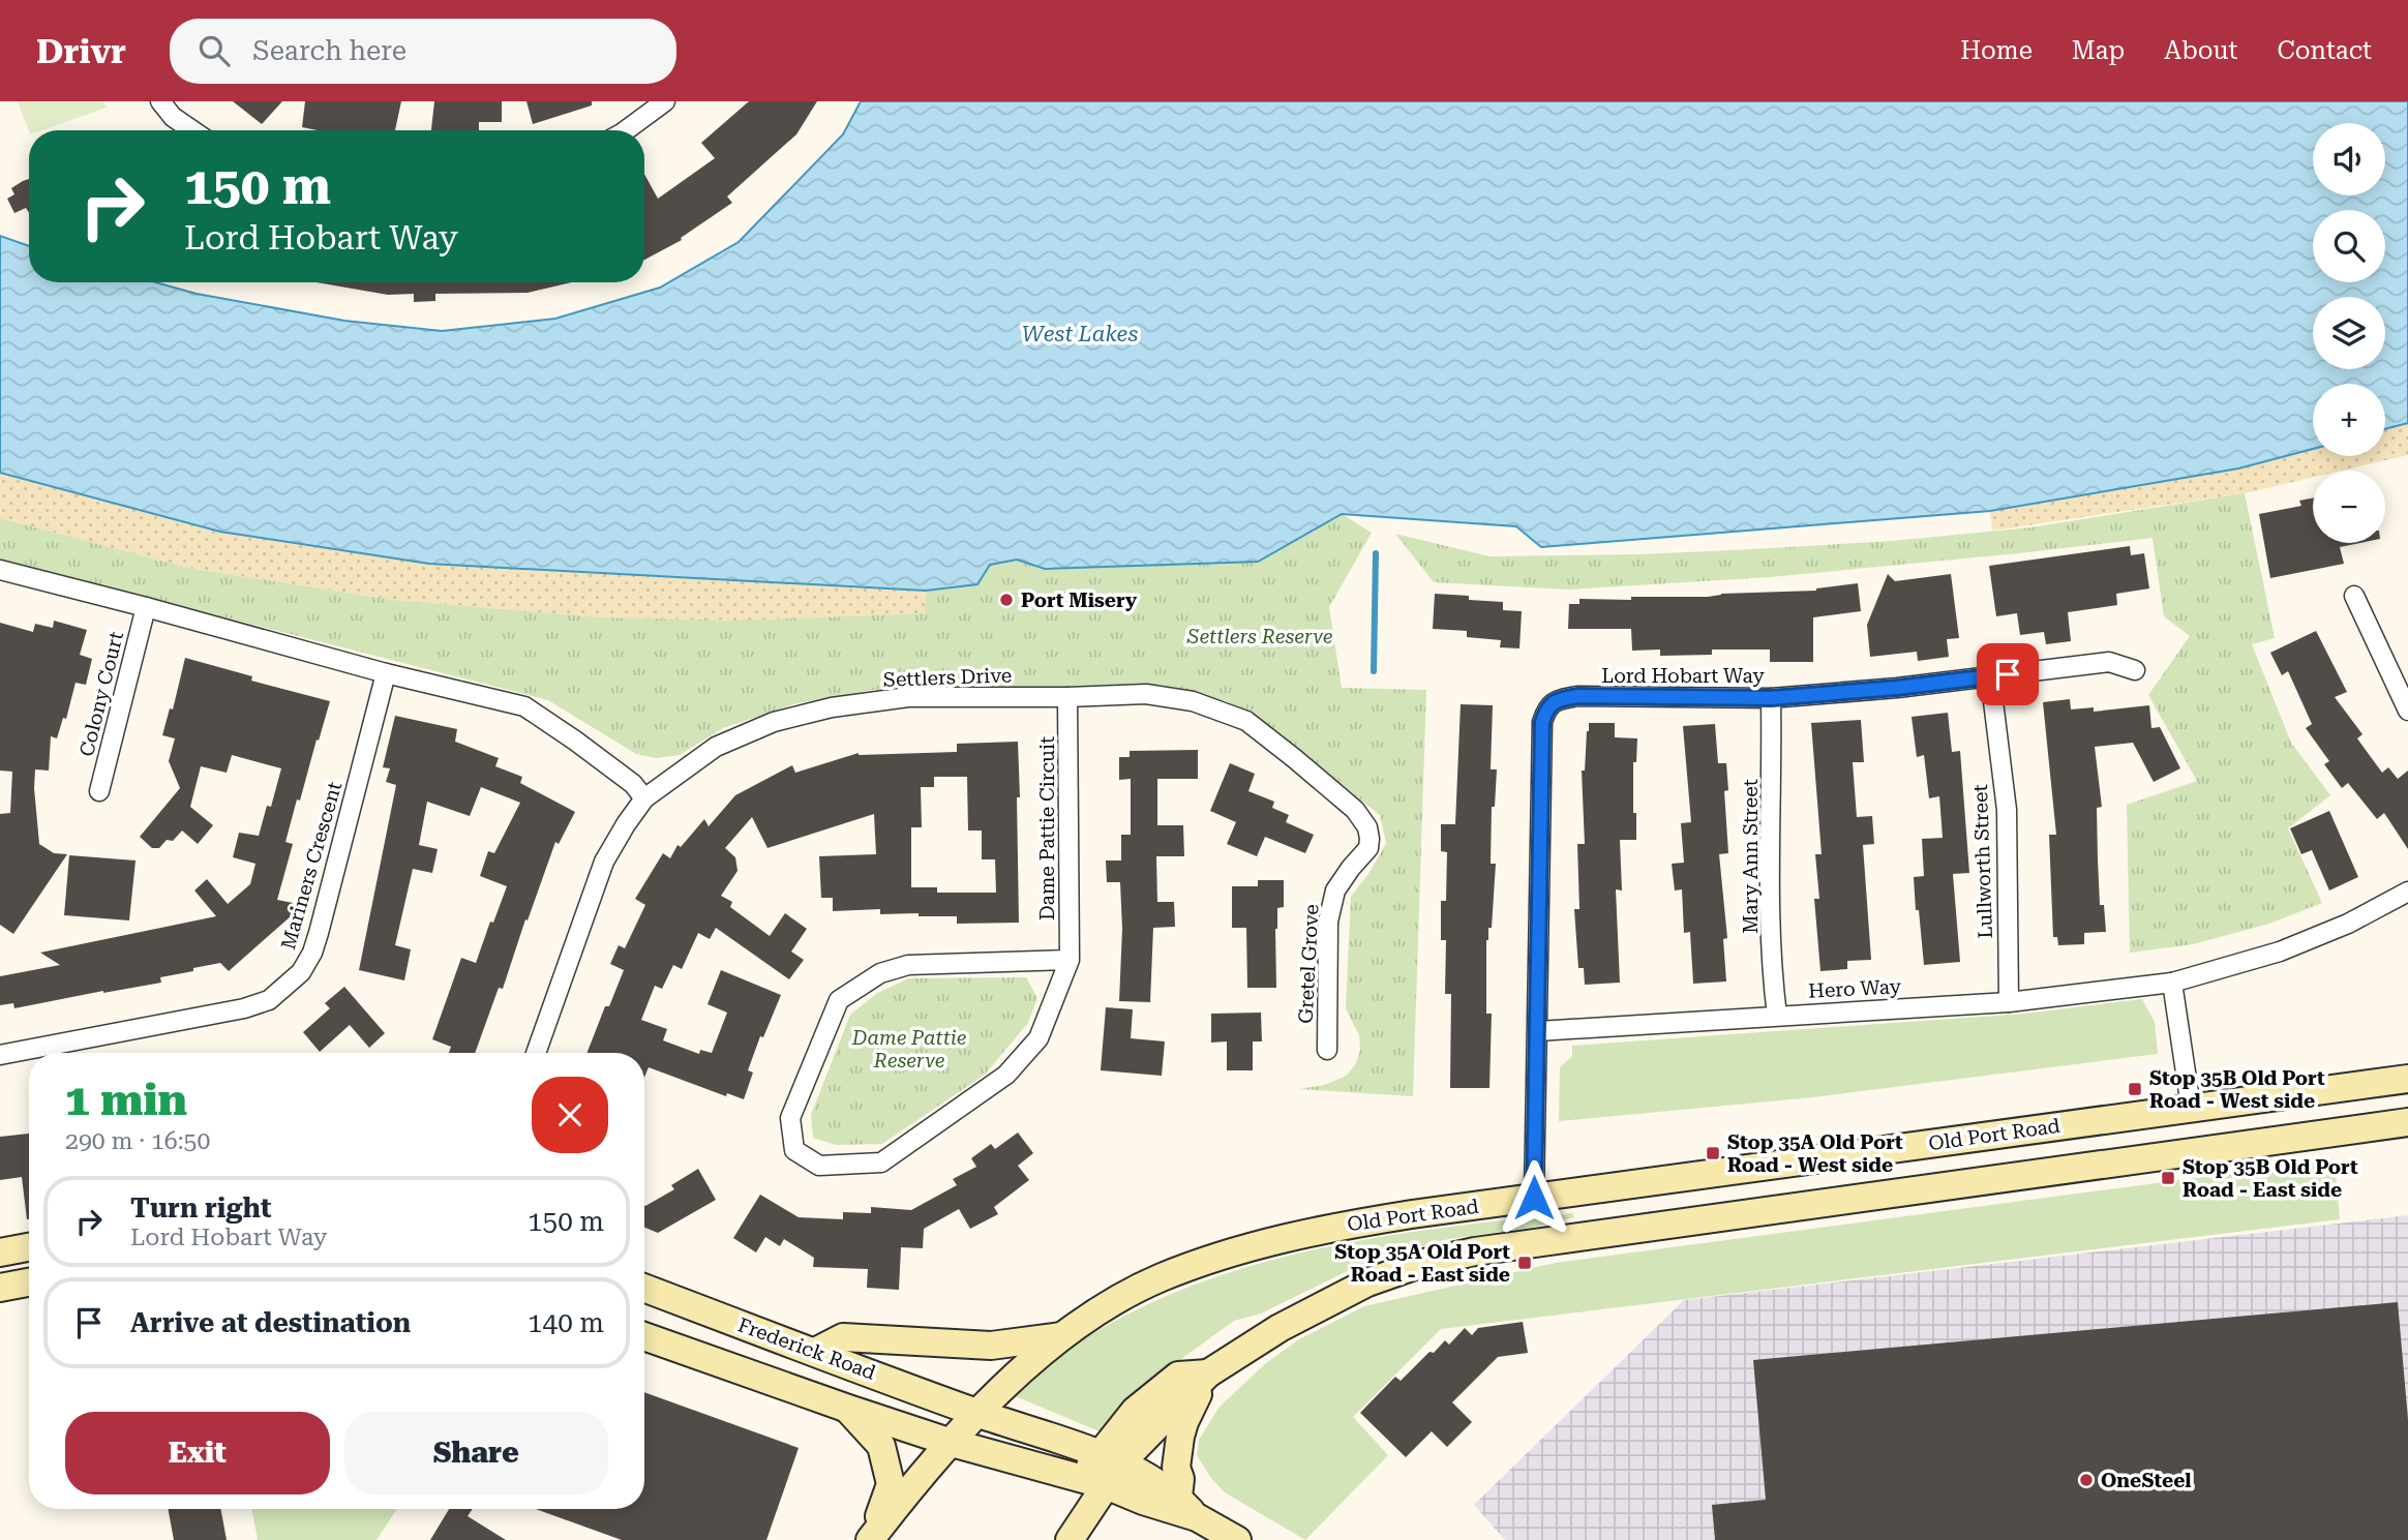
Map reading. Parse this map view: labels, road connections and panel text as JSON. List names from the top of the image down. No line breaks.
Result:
{"streets":{"main road":["Old Port Road","Frederick Road"],"street":["Lord Hobart Way","Settlers Drive","Colony Court","Dame Pattie Circuit","Mary Ann Street","Lullworth Street","Mariners Crescent","Gretel Grove","Hero Way"]},"crossings":[["Lord Hobart Way","Mary Ann Street"],["Lord Hobart Way","Lullworth Street"],["Lord Hobart Way","Hero Way"],["Lord Hobart Way","Old Port Road"],["Settlers Drive","Dame Pattie Circuit"],["Settlers Drive","Gretel Grove"],["Mary Ann Street","Hero Way"],["Lullworth Street","Hero Way"],["Old Port Road","Frederick Road"]],"water":["West Lakes"],"parks":["Settlers Reserve","Dame Pattie Reserve"],"places":{"other":["Port Misery","OneSteel"],"transit":["Stop 35B Old Port Road - West side","Stop 35A Old Port Road - West side","Stop 35B Old Port Road - East side","Stop 35A Old Port Road - East side"]},"page":{"header":"Drivr","search":"Search here","nav":["Home","Map","About","Contact"],"map_buttons":["+","−"],"turn":["150 m","Lord Hobart Way"],"heading":["1 min","290 m · 16:50"],"list":[{"name":"Turn right","note":"Lord Hobart Way","value":"150 m"},{"name":"Arrive at destination","value":"140 m"}],"buttons":["Exit","Share"]}}
